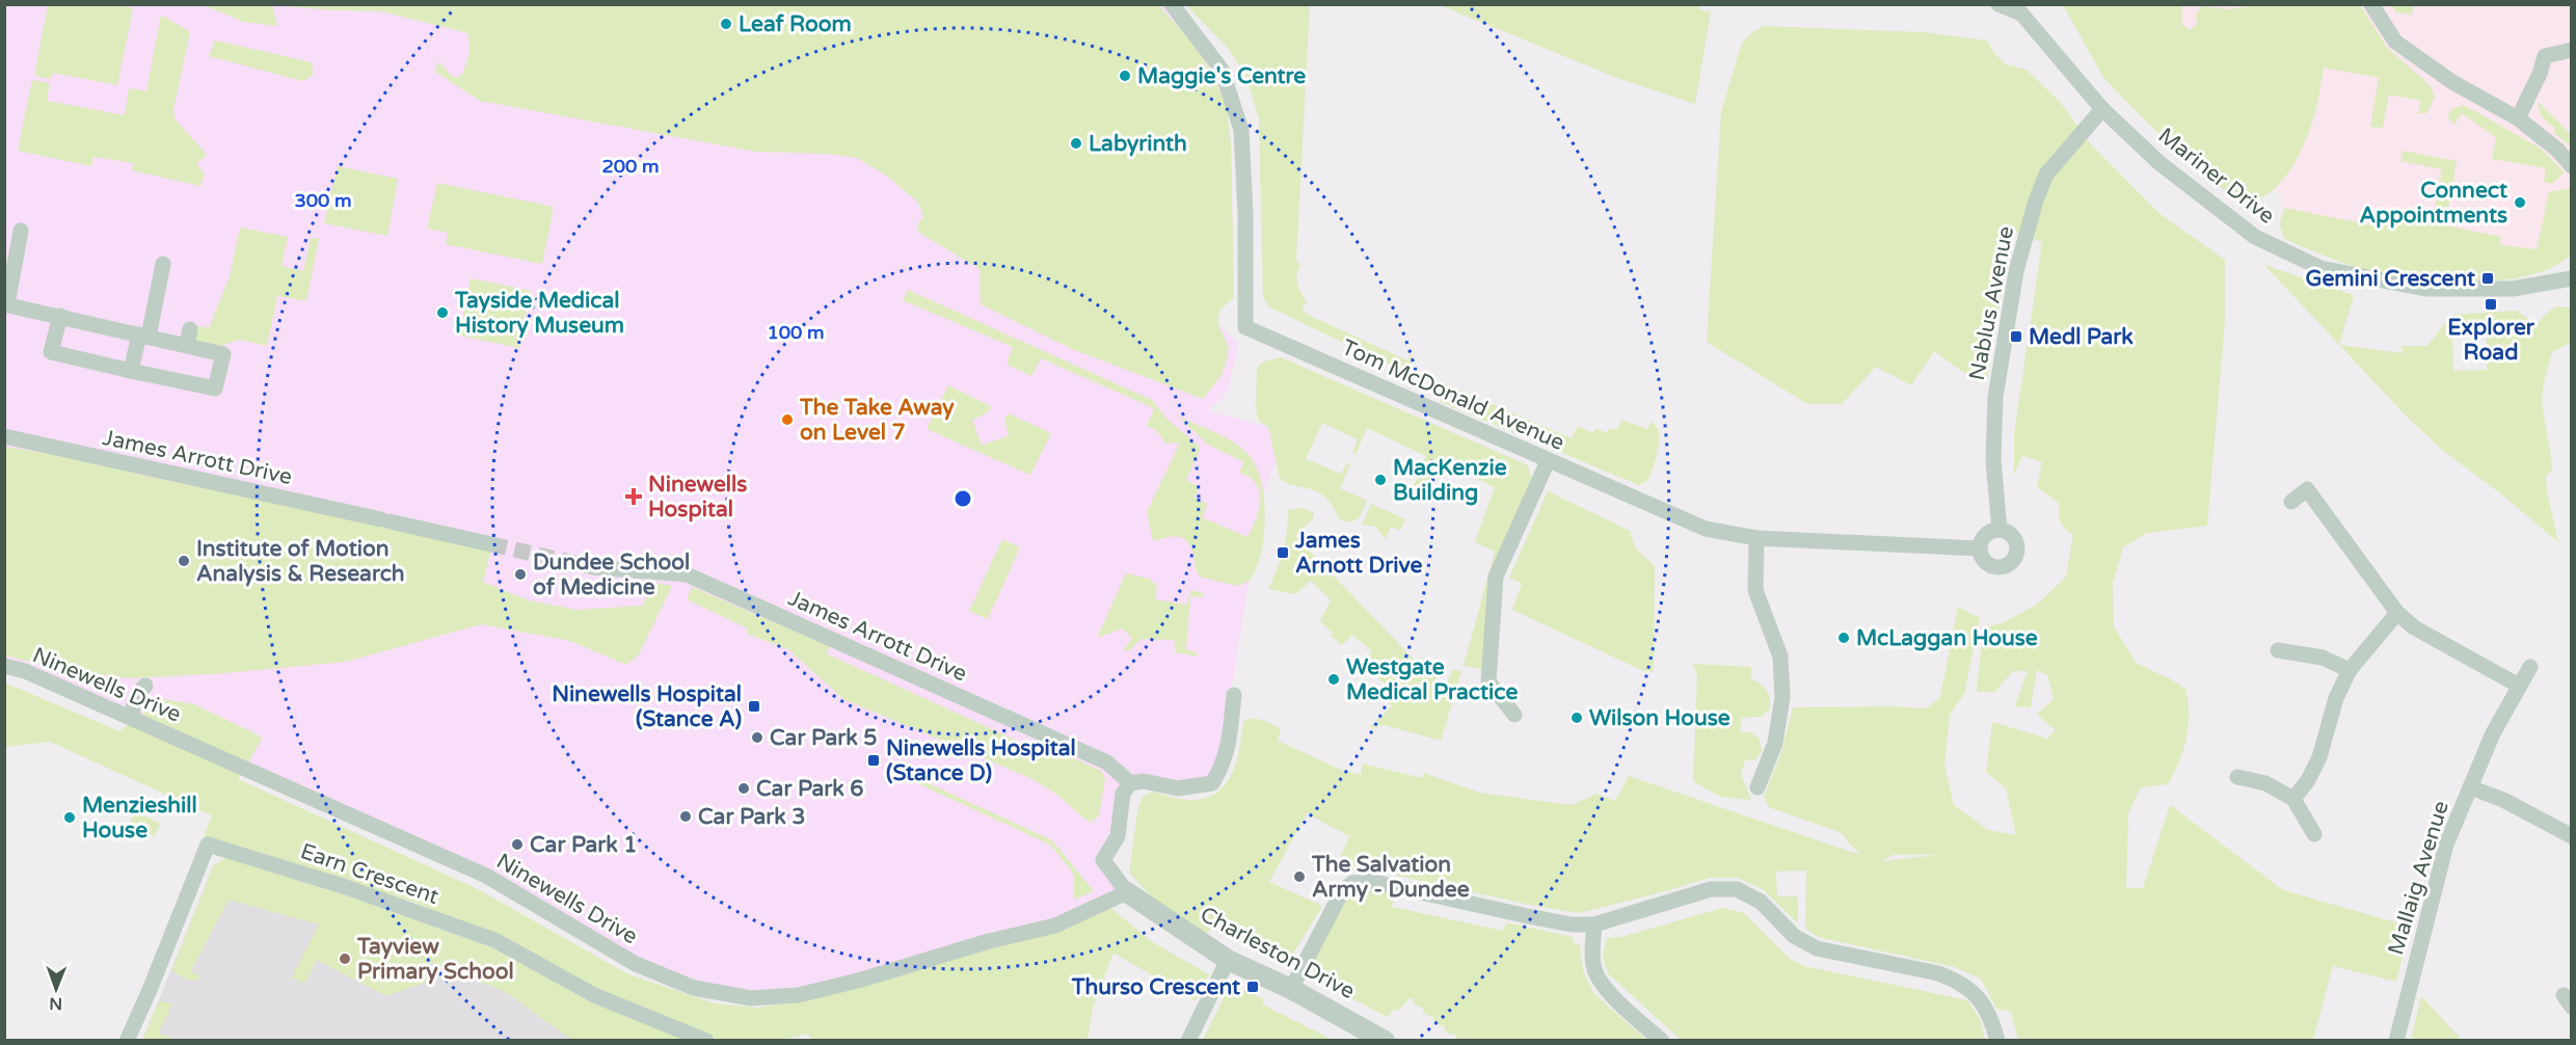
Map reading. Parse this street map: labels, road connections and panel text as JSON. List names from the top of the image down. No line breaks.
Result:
{"streets":{"street":["Mariner Drive","Nablus Avenue","Tom McDonald Avenue","James Arrott Drive","Ninewells Drive","Earn Crescent","Mallaig Avenue","Charleston Drive"]},"crossings":[["Mariner Drive","Nablus Avenue"],["Nablus Avenue","Tom McDonald Avenue"],["James Arrott Drive","Charleston Drive"],["Ninewells Drive","Charleston Drive"]],"places":{"other":["Leaf Room","Maggie's Centre","Labyrinth","Connect Appointments","Tayside Medical History Museum","The Take Away on Level 7","MacKenzie Building","Institute of Motion Analysis & Research","Dundee School of Medicine","McLaggan House","Westgate Medical Practice","Wilson House","Car Park 5","Car Park 6","Car Park 3","Menzieshill House","Car Park 1","The Salvation Army - Dundee","Tayview Primary School"],"transit":["Gemini Crescent","Explorer Road","Medl Park","James Arnott Drive","Ninewells Hospital (Stance A)","Ninewells Hospital (Stance D)","Thurso Crescent"],"health":["Ninewells Hospital"]},"north":"bottom","rings":["200 m","300 m","100 m"]}
